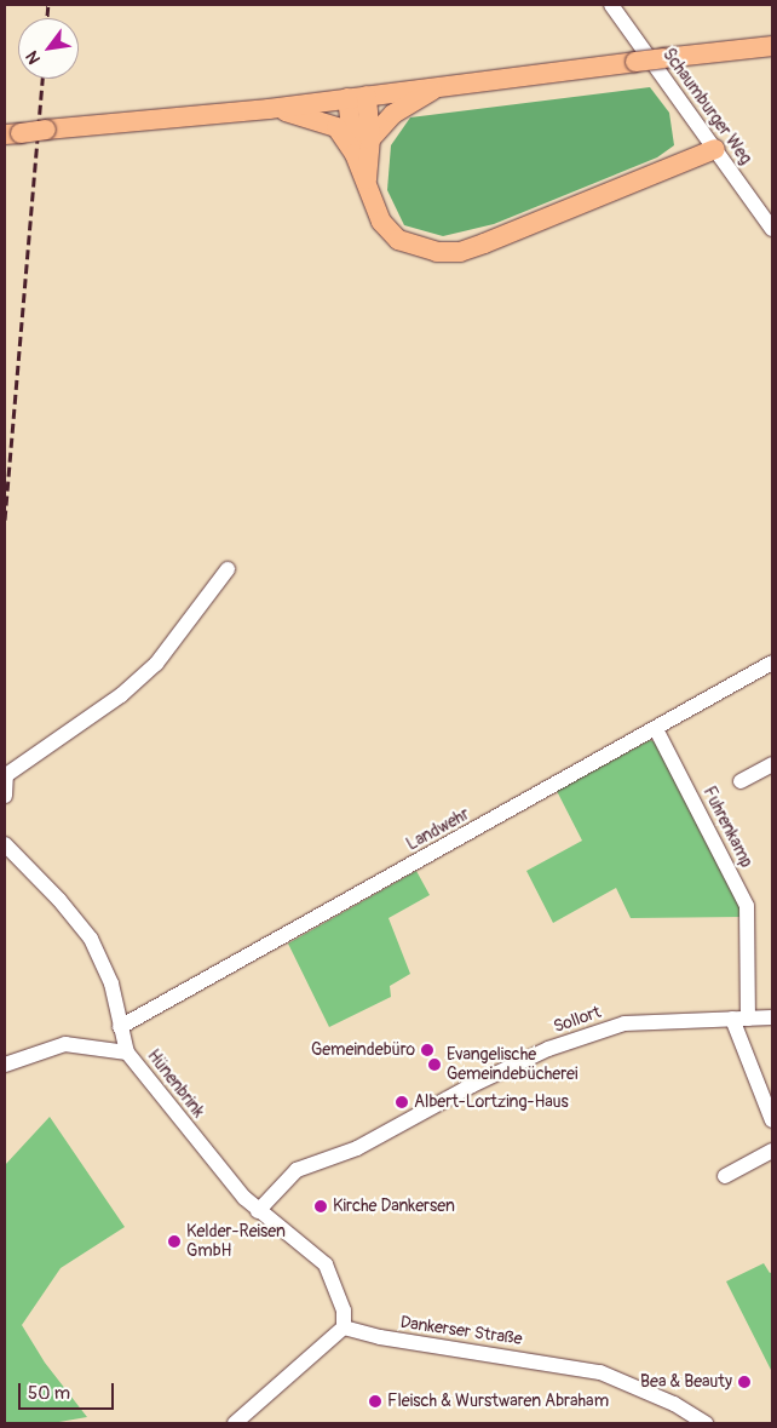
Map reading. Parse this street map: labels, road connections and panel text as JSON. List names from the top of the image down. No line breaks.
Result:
{"streets":{"street":["Schaumburger Weg","Fuhrenkamp","Landwehr","Sollort","Hünenbrink","Dankerser Straße"]},"crossings":[["Fuhrenkamp","Landwehr"],["Fuhrenkamp","Sollort"],["Landwehr","Hünenbrink"],["Sollort","Hünenbrink"],["Hünenbrink","Dankerser Straße"]],"places":["Gemeindebüro","Evangelische Gemeindebücherei","Albert-Lortzing-Haus","Kirche Dankersen","Kelder-Reisen GmbH","Bea & Beauty","Fleisch & Wurstwaren Abraham"],"scale_bar":"50 m","north":"bottom left"}
